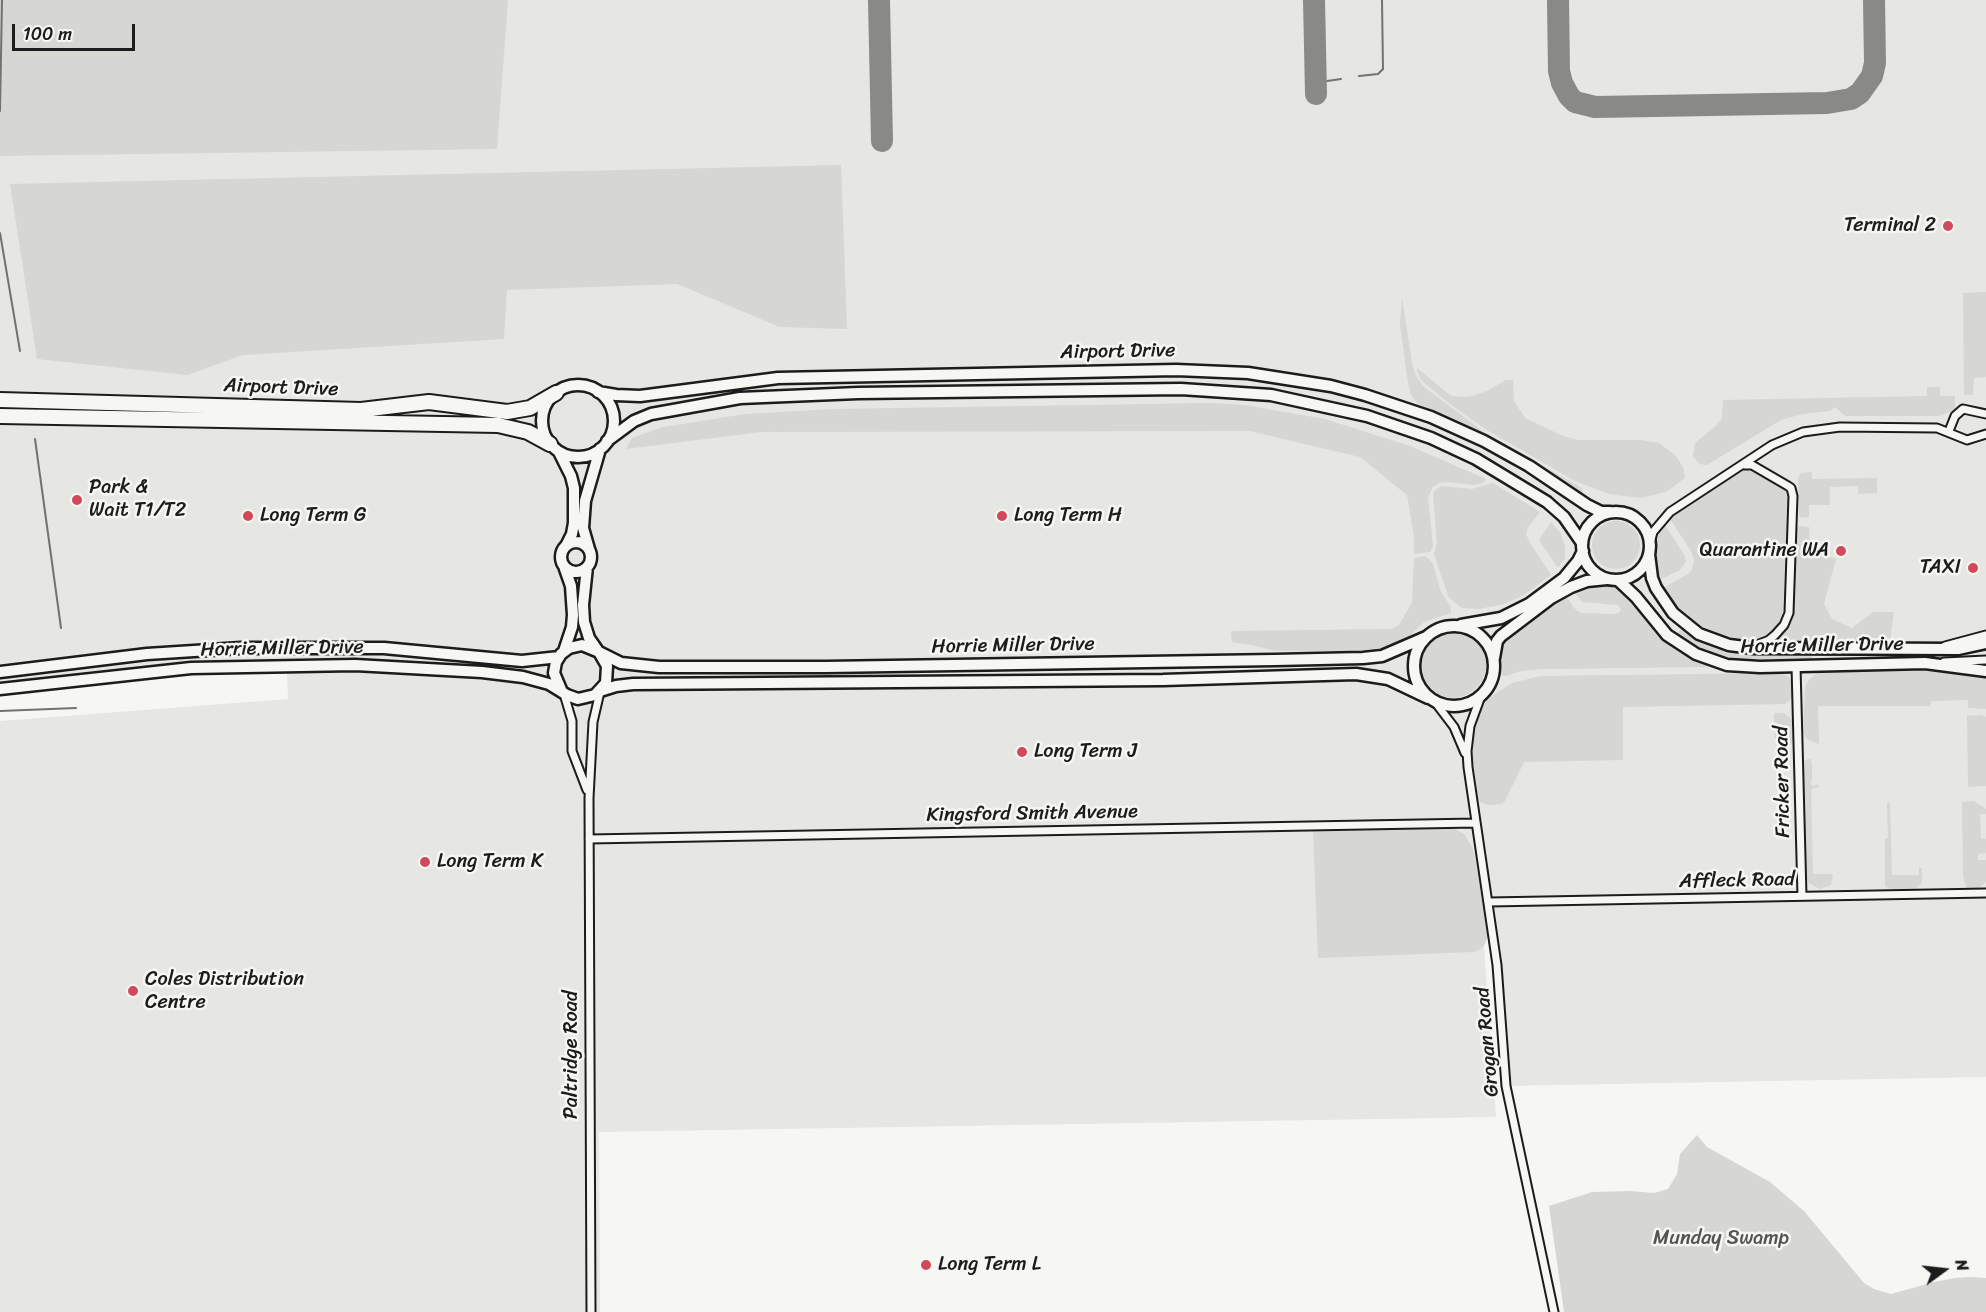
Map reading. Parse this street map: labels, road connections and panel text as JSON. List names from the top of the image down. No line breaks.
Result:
{"streets":{"highway":["Airport Drive"],"main road":["Horrie Miller Drive"],"street":["Fricker Road","Kingsford Smith Avenue","Affleck Road","Grogan Road","Paltridge Road"]},"crossings":[["Airport Drive","Horrie Miller Drive"],["Horrie Miller Drive","Fricker Road"],["Horrie Miller Drive","Grogan Road"],["Horrie Miller Drive","Paltridge Road"],["Fricker Road","Affleck Road"],["Kingsford Smith Avenue","Grogan Road"],["Kingsford Smith Avenue","Paltridge Road"],["Affleck Road","Grogan Road"]],"parks":["Munday Swamp"],"places":["Terminal 2","Park & Wait T1/T2","Long Term G","Long Term H","Quarantine WA","TAXI","Long Term J","Long Term K","Coles Distribution Centre","Long Term L"],"scale_bar":"100 m","north":"right"}
